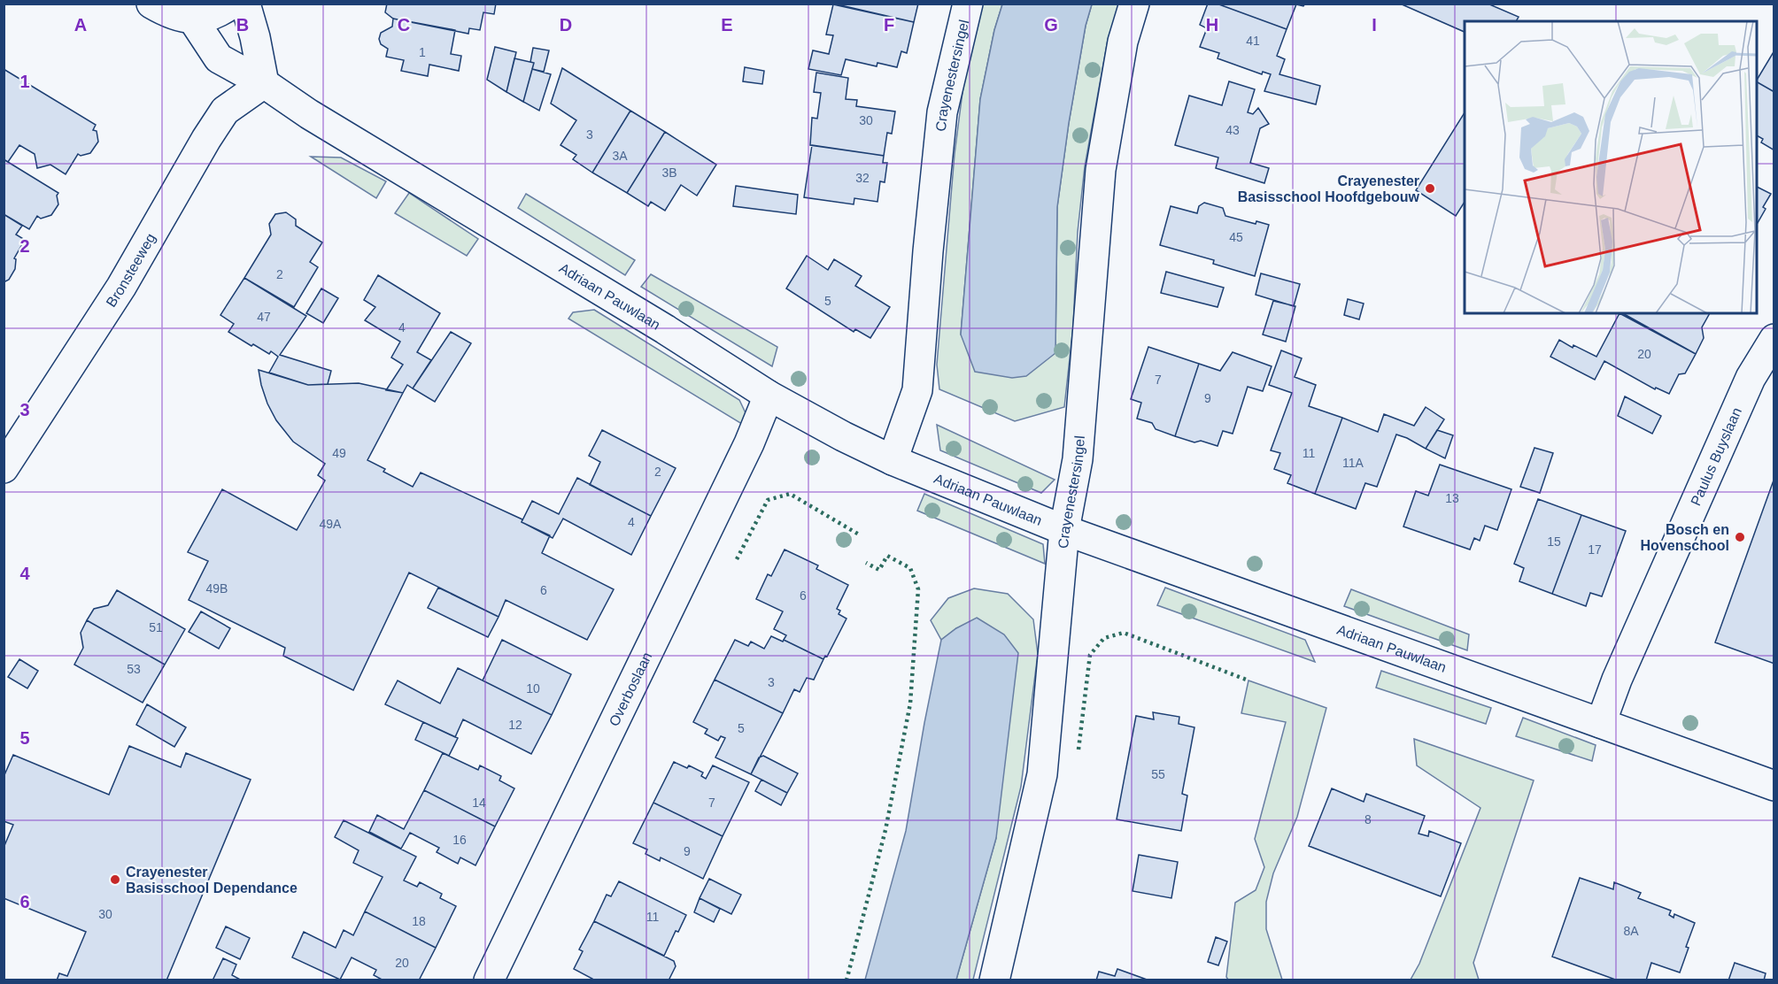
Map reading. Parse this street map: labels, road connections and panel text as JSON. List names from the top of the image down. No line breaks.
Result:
{"streets":{"street":["Crayenestersingel","Bronsteeweg","Adriaan Pauwlaan","Paulus Buyslaan","Overboslaan"]},"crossings":[["Crayenestersingel","Adriaan Pauwlaan"],["Bronsteeweg","Adriaan Pauwlaan"],["Adriaan Pauwlaan","Paulus Buyslaan"],["Adriaan Pauwlaan","Overboslaan"]],"places":["Crayenester Basisschool Hoofdgebouw","Bosch en Hovenschool","Crayenester Basisschool Dependance"],"house_numbers":["41","1","30","43","3","3A","3B","32","45","2","5","47","4","20","7","9","49","11","11A","2","13","4","49A","15","17","49B","6","6","51","53","3","10","12","5","55","14","7","8","16","9","30","11","18","8A","20"],"grid":{"columns":["A","B","C","D","E","F","G","H","I"],"rows":["1","2","3","4","5","6"]}}
